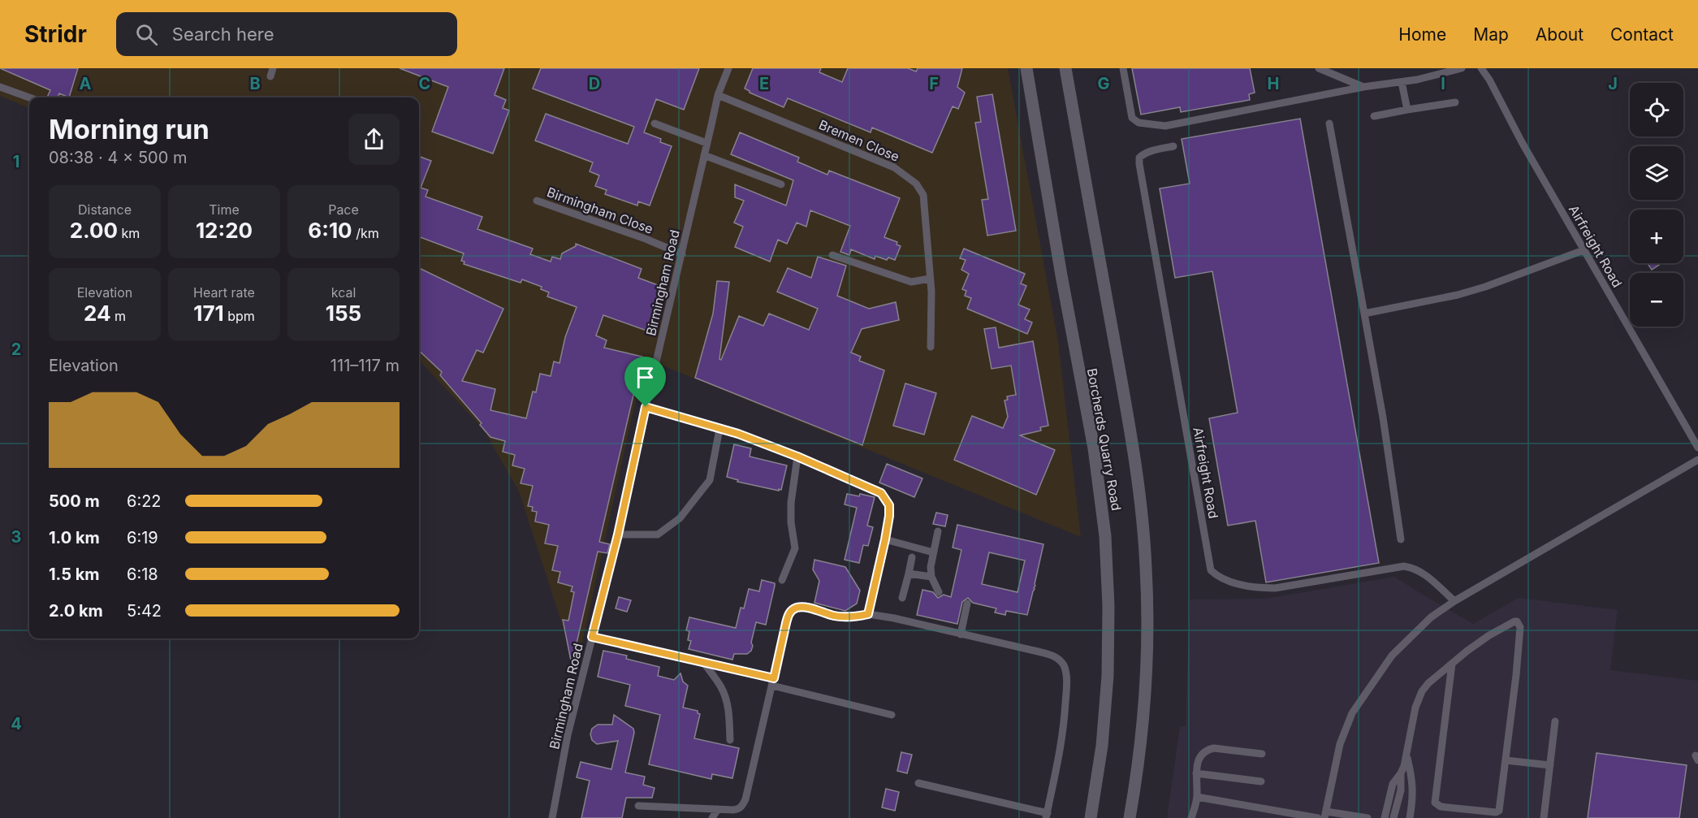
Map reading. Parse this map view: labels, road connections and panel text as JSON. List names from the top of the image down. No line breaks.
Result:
{"streets":{"main road":["Borcherds Quarry Road"],"lane":["Bremen Close","Birmingham Close","Airfreight Road","Birmingham Road"]},"crossings":[["Bremen Close","Birmingham Road"],["Birmingham Close","Birmingham Road"]],"page":{"header":"Stridr","search":"Search here","nav":["Home","Map","About","Contact"],"map_buttons":["+","−"],"heading":["Morning run","08:38 · 4 × 500 m"],"stats":[["Distance","2.00 km"],["Time","12:20"],["Pace","6:10 /km"],["Elevation","24 m"],["Heart rate","171 bpm"],["kcal","155"]],"chart":["Elevation","111–117 m"],"list":[{"name":"500 m","note":"6:22"},{"name":"1.0 km","note":"6:19"},{"name":"1.5 km","note":"6:18"},{"name":"2.0 km","note":"5:42"}]},"grid":{"columns":["A","B","C","D","E","F","G","H","I","J"],"rows":["1","2","3","4"]}}
